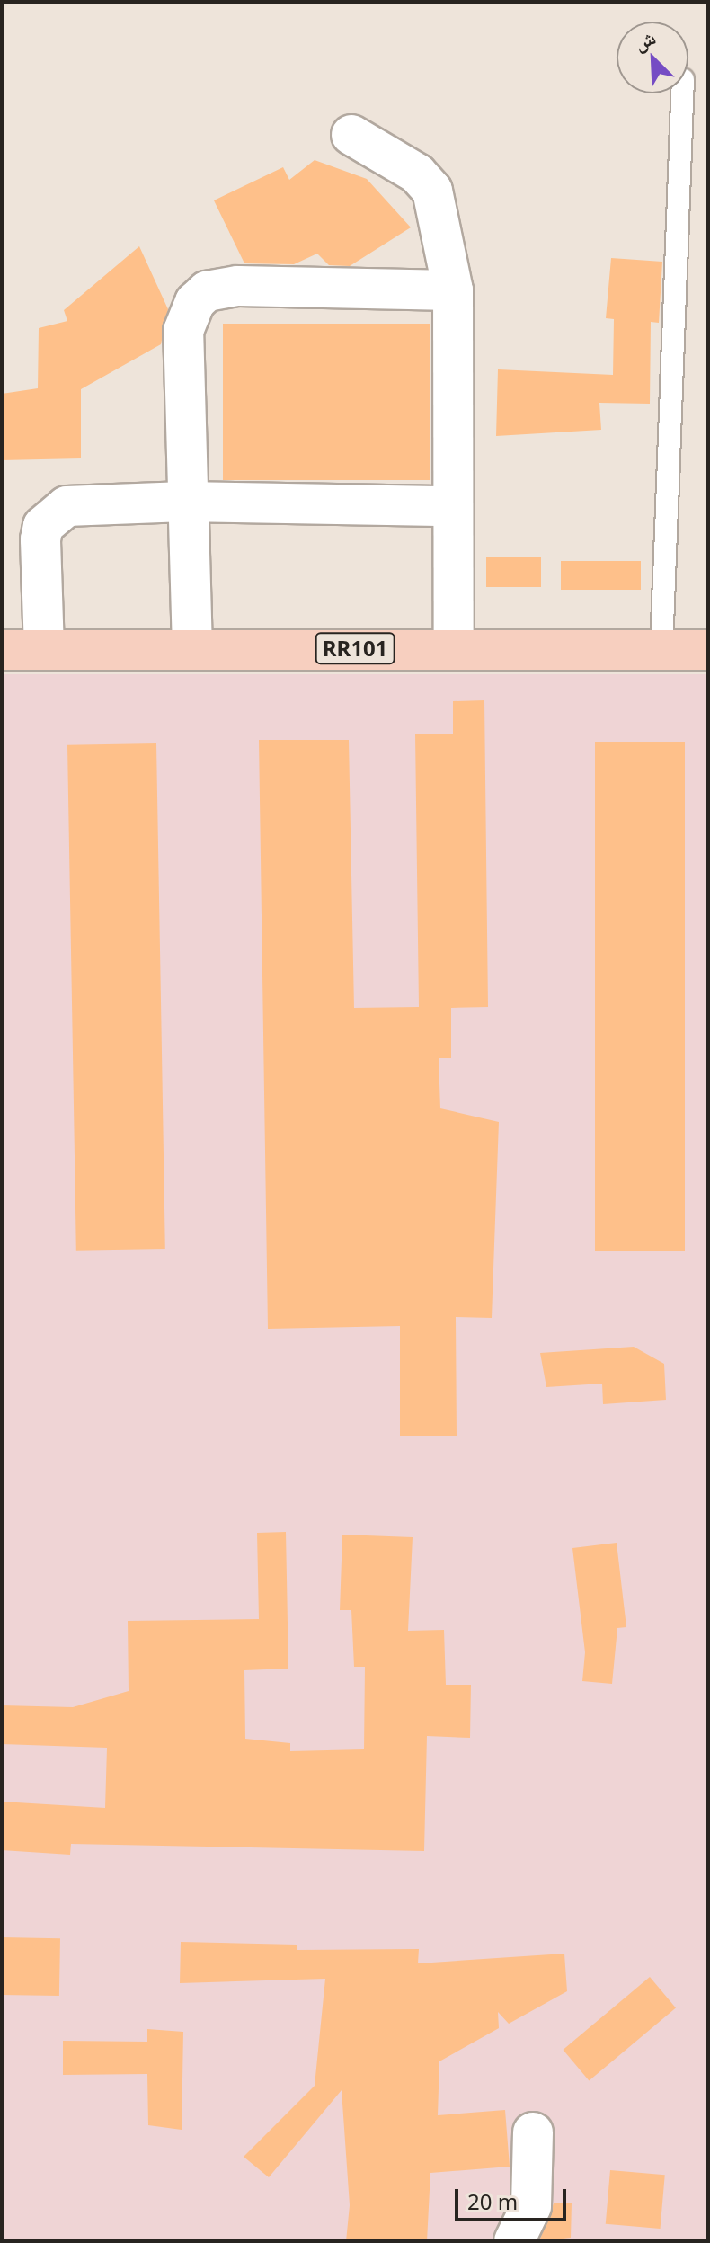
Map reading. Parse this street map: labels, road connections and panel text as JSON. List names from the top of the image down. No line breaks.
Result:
{"streets":{"main road":["RR101"]},"scale_bar":"20 m","north":"top left"}
